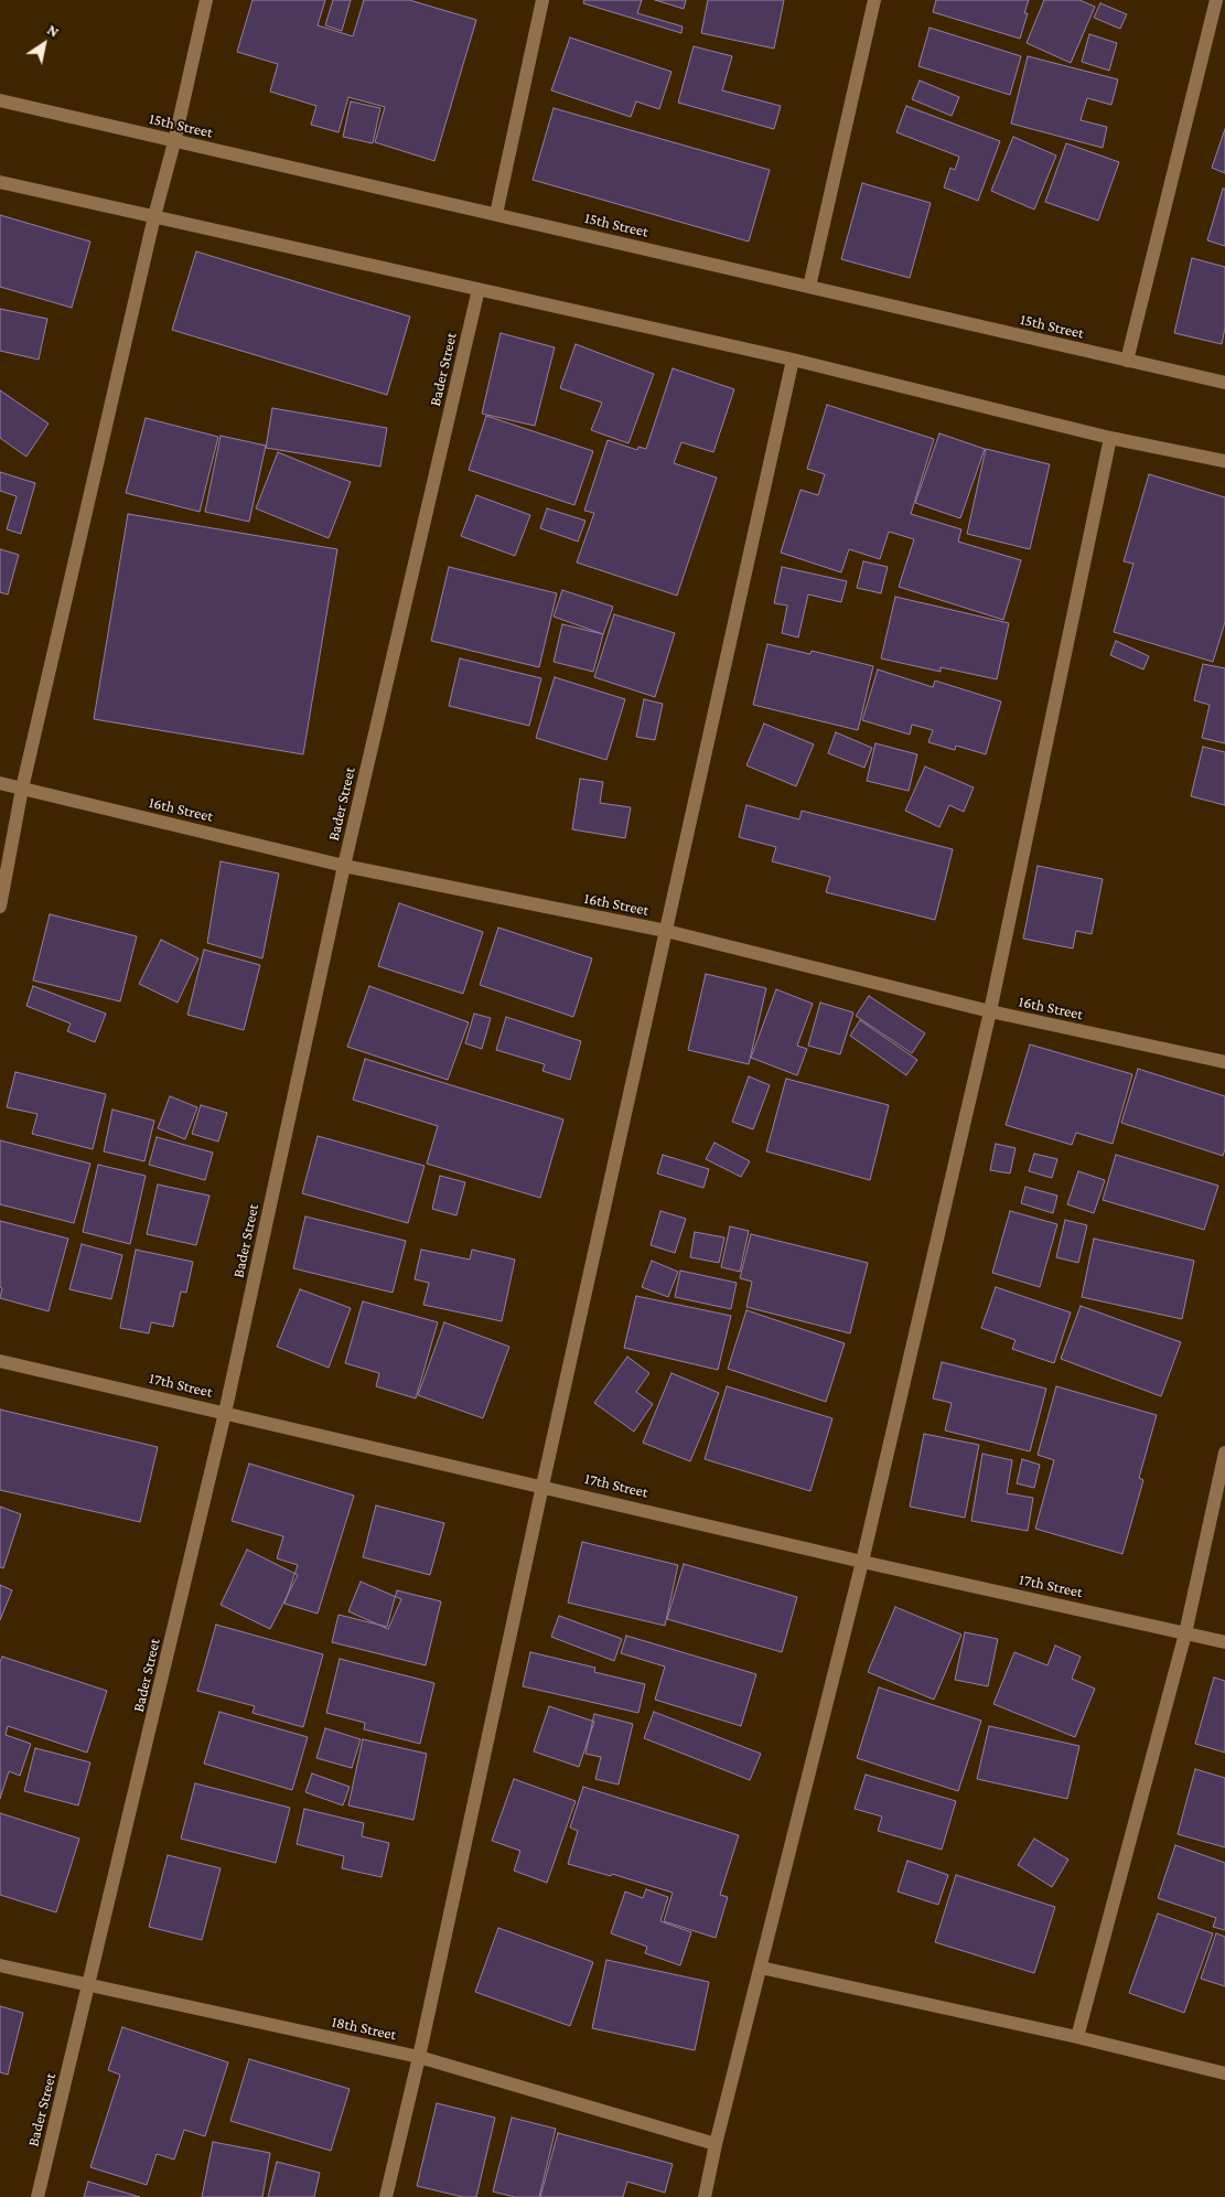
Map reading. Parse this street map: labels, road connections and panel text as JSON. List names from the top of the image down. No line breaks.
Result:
{"streets":{"street":["15th Street","Bader Street","16th Street","17th Street","18th Street"]},"crossings":[["Bader Street","16th Street"],["Bader Street","17th Street"],["Bader Street","18th Street"]],"north":"top right"}
